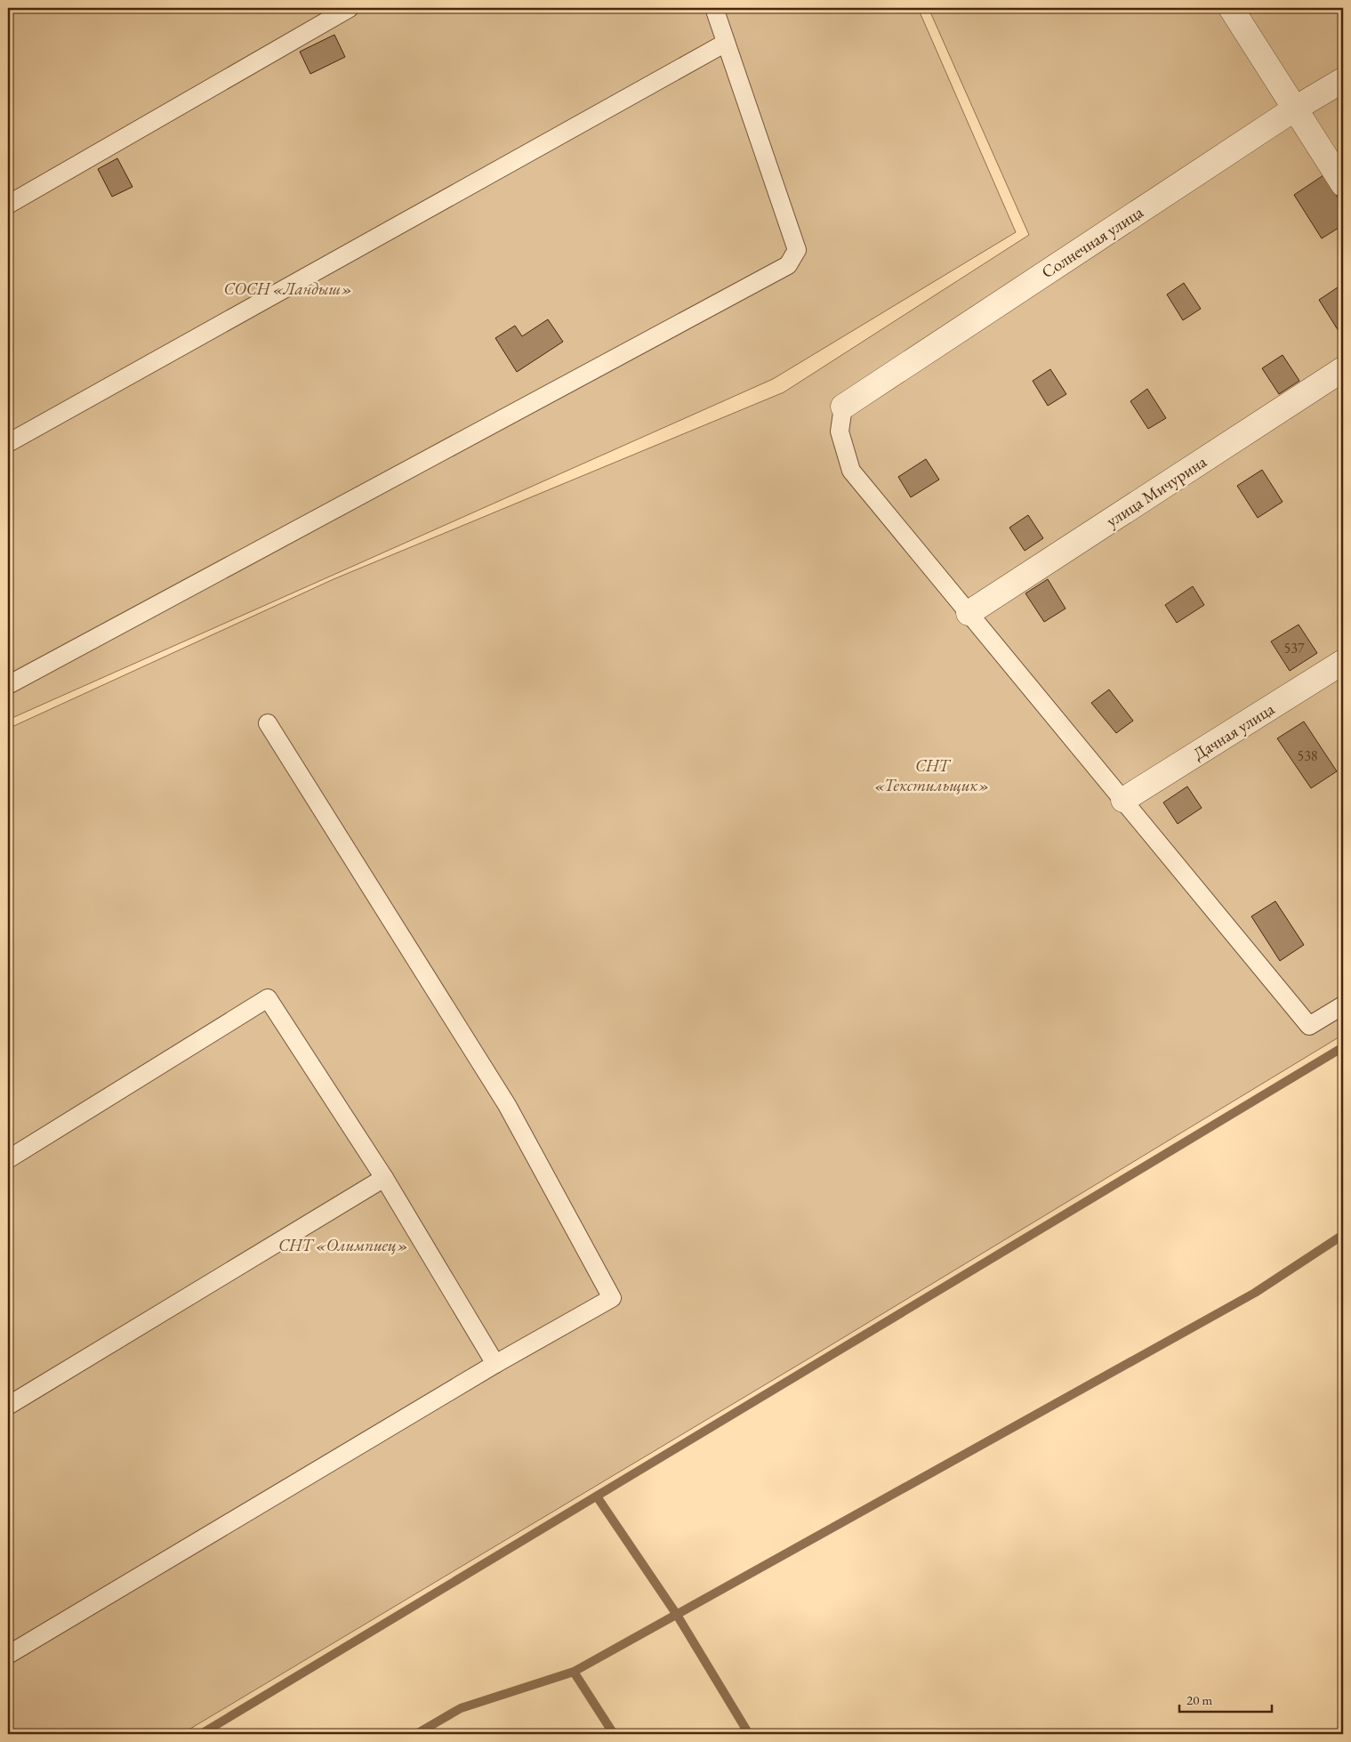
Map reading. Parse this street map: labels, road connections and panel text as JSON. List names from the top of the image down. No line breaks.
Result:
{"streets":{"street":["Солнечная улица","улица Мичурина","Дачная улица"]},"parks":["СОСН «Ландыш»","СНТ «Текстильщик»","СНТ «Олимпиец»"],"house_numbers":["537","538"],"scale_bar":"20 m"}
